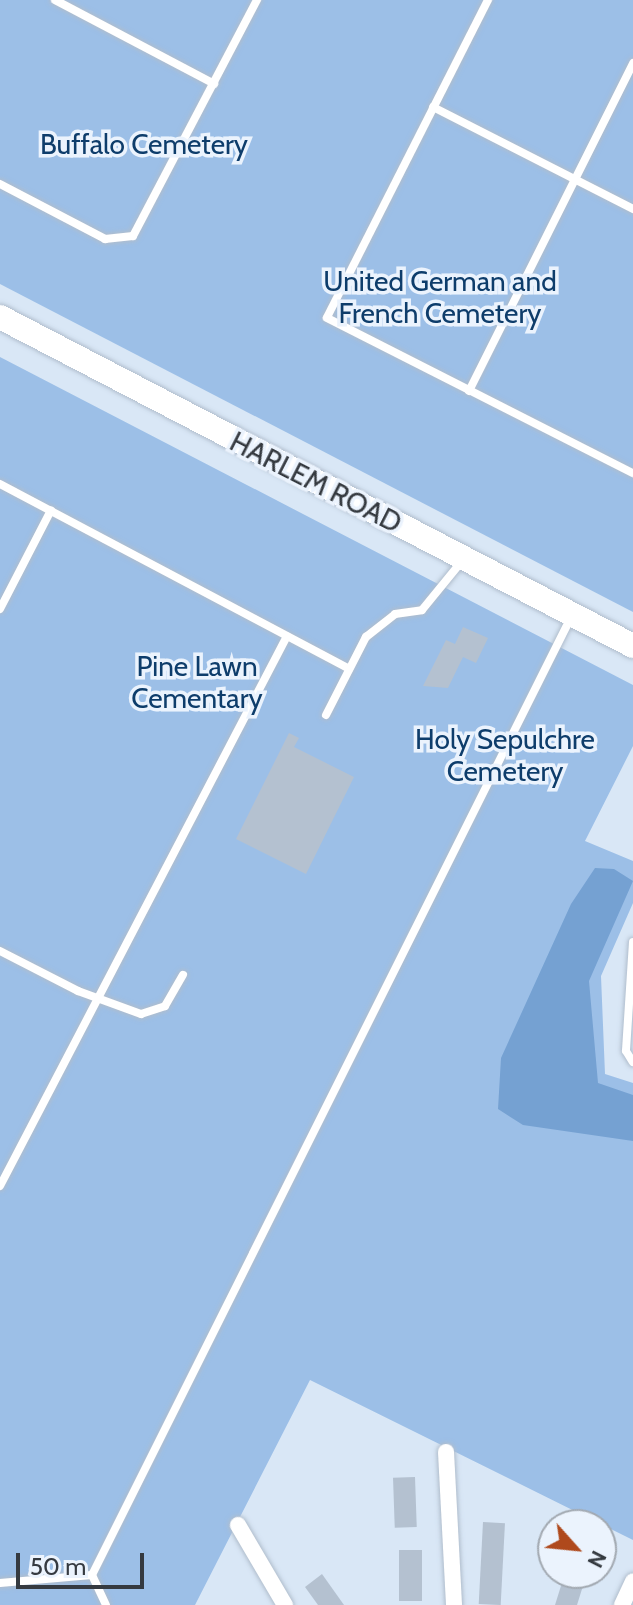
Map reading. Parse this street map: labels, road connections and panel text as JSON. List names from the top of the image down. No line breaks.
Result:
{"streets":{"main road":["HARLEM ROAD"]},"parks":["Buffalo Cemetery","United German and French Cemetery","Pine Lawn Cementary","Holy Sepulchre Cemetery"],"scale_bar":"50 m","north":"bottom right"}
